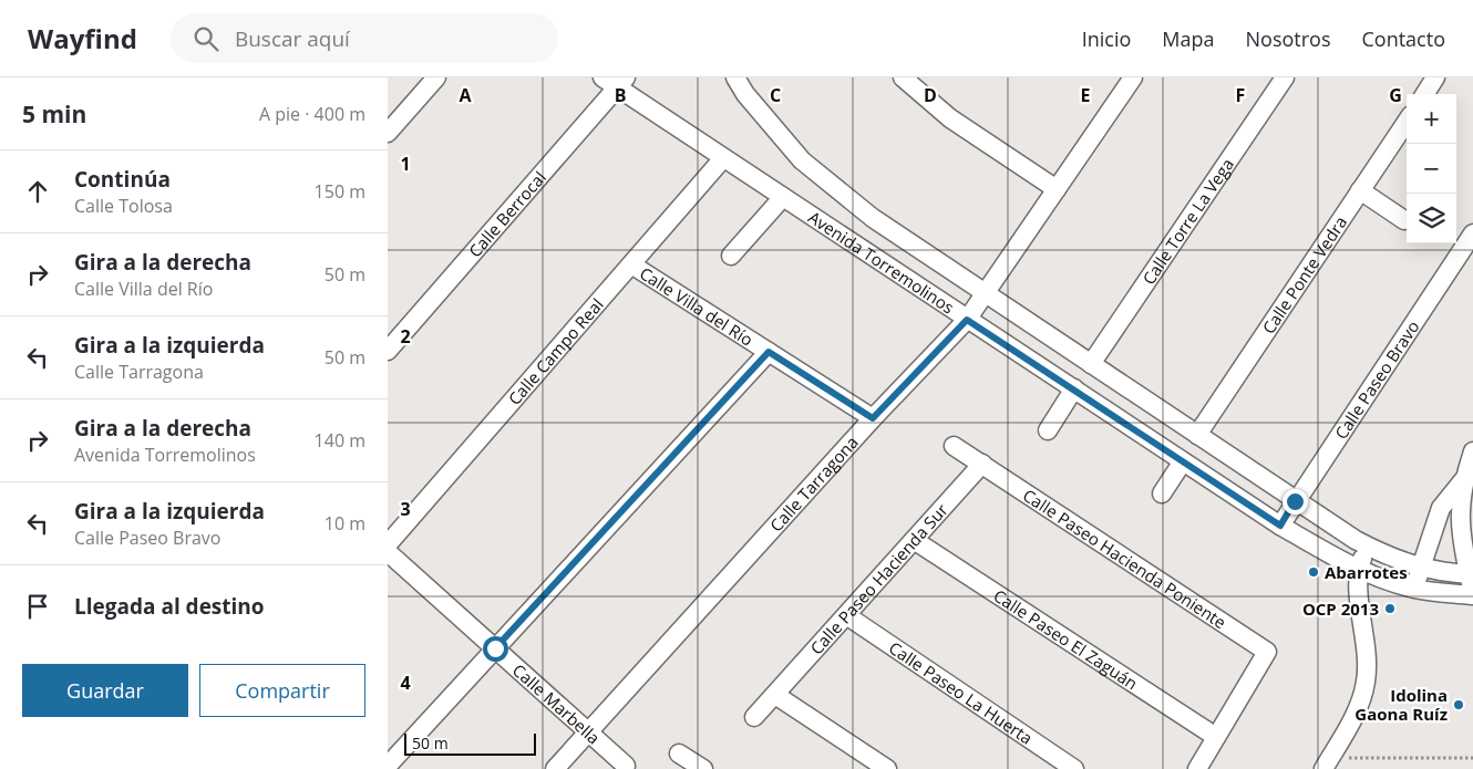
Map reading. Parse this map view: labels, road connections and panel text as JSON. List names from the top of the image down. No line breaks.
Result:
{"streets":{"street":["Calle Berrocal","Calle Torre La Vega","Avenida Torremolinos","Calle Ponte Vedra","Calle Villa del Río","Calle Campo Real","Calle Paseo Bravo","Calle Tarragona","Calle Paseo Hacienda Poniente","Calle Paseo Hacienda Sur","Calle Paseo El Zaguán","Calle Paseo La Huerta","Calle Marbella"]},"crossings":[["Calle Berrocal","Avenida Torremolinos"],["Calle Torre La Vega","Avenida Torremolinos"],["Avenida Torremolinos","Calle Ponte Vedra"],["Avenida Torremolinos","Calle Campo Real"],["Avenida Torremolinos","Calle Paseo Bravo"],["Avenida Torremolinos","Calle Tarragona"],["Calle Villa del Río","Calle Campo Real"],["Calle Villa del Río","Calle Tarragona"],["Calle Tarragona","Calle Marbella"],["Calle Paseo Hacienda Poniente","Calle Paseo Hacienda Sur"],["Calle Paseo Hacienda Poniente","Calle Paseo El Zaguán"],["Calle Paseo Hacienda Sur","Calle Paseo El Zaguán"],["Calle Paseo Hacienda Sur","Calle Paseo La Huerta"]],"places":["Abarrotes","OCP 2013","Idolina Gaona Ruíz"],"scale_bar":"50 m","page":{"header":"Wayfind","search":"Buscar aquí","nav":["Inicio","Mapa","Nosotros","Contacto"],"heading":["5 min","A pie · 400 m"],"map_buttons":["+","−"],"list":[["Continúa","Calle Tolosa","150 m"],["Gira a la derecha","Calle Villa del Río","50 m"],["Gira a la izquierda","Calle Tarragona","50 m"],["Gira a la derecha","Avenida Torremolinos","140 m"],["Gira a la izquierda","Calle Paseo Bravo","10 m"],"Llegada al destino"],"buttons":["Guardar","Compartir"],"scale":"50 m"},"grid":{"columns":["A","B","C","D","E","F","G"],"rows":["1","2","3","4"]}}
